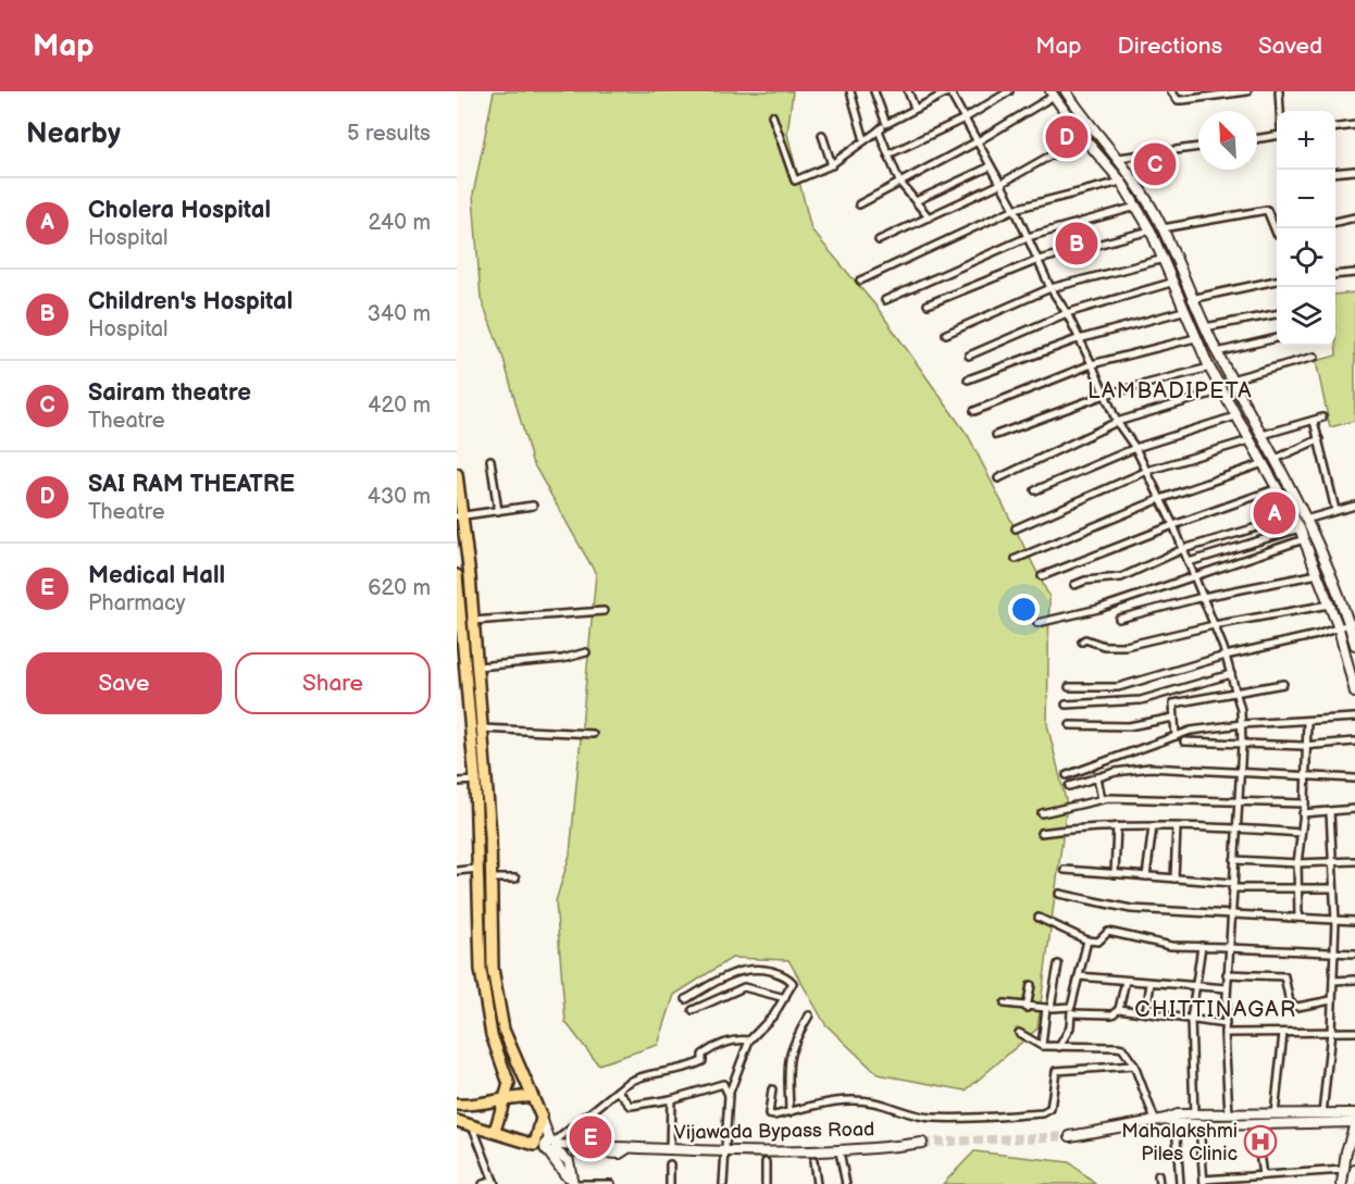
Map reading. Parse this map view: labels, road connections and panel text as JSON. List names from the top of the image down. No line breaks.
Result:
{"streets":{"main road":["Vijawada Bypass Road"]},"districts":["LAMBADIPETA","CHITTINAGAR"],"places":{"hospital":["Mahalakshmi Piles Clinic"]},"north":"top left","page":{"header":"Map","nav":["Map","Directions","Saved"],"heading":["Nearby","5 results"],"map_buttons":["+","−"],"pins":["D","C","B","A","E"],"list":[{"mark":"A","name":"Cholera Hospital","note":"Hospital","value":"240 m"},{"mark":"B","name":"Children's Hospital","note":"Hospital","value":"340 m"},{"mark":"C","name":"Sairam theatre","note":"Theatre","value":"420 m"},{"mark":"D","name":"SAI RAM THEATRE","note":"Theatre","value":"430 m"},{"mark":"E","name":"Medical Hall","note":"Pharmacy","value":"620 m"}],"buttons":["Save","Share"]}}
